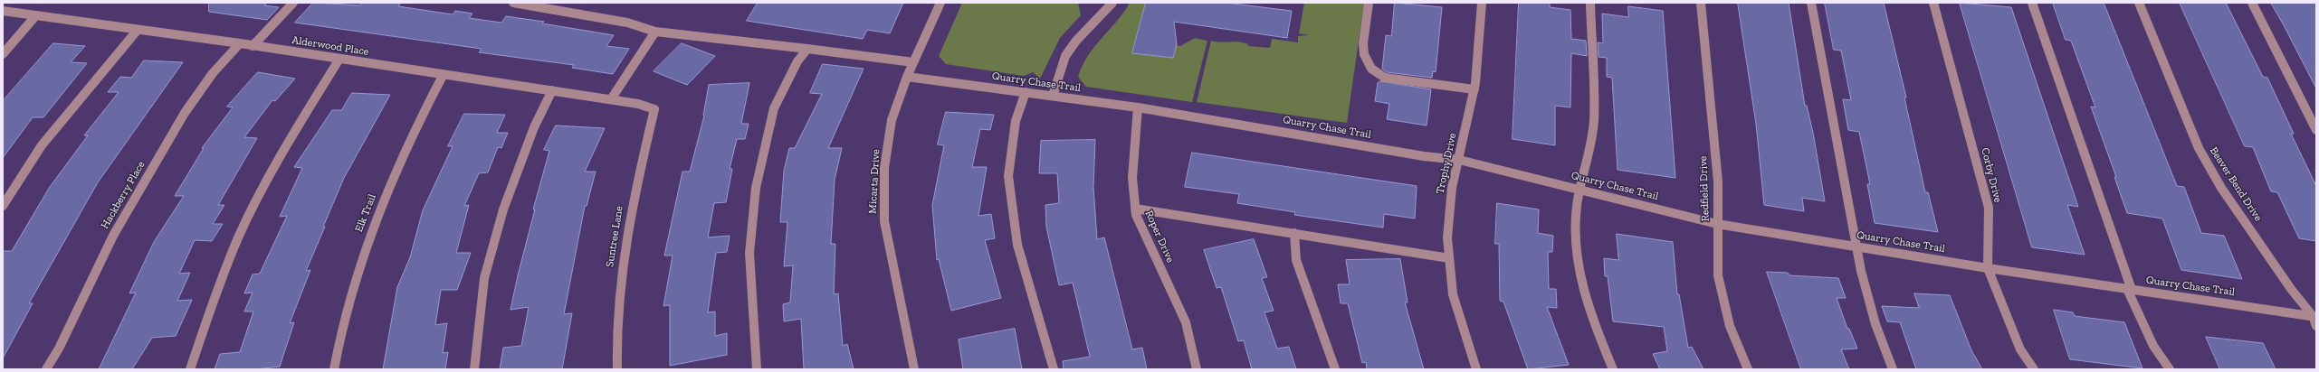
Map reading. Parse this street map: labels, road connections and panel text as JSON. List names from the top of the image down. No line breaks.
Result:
{"streets":{"street":["Alderwood Place","Quarry Chase Trail","Trophy Drive","Corby Drive","Micarta Drive","Beaver Bend Drive","Redfield Drive","Hackberry Place","Elk Trail","Suntree Lane","Roper Drive"]},"crossings":[["Alderwood Place","Hackberry Place"],["Alderwood Place","Elk Trail"],["Alderwood Place","Suntree Lane"],["Quarry Chase Trail","Trophy Drive"],["Quarry Chase Trail","Corby Drive"],["Quarry Chase Trail","Micarta Drive"],["Quarry Chase Trail","Beaver Bend Drive"],["Quarry Chase Trail","Redfield Drive"],["Quarry Chase Trail","Roper Drive"]]}
